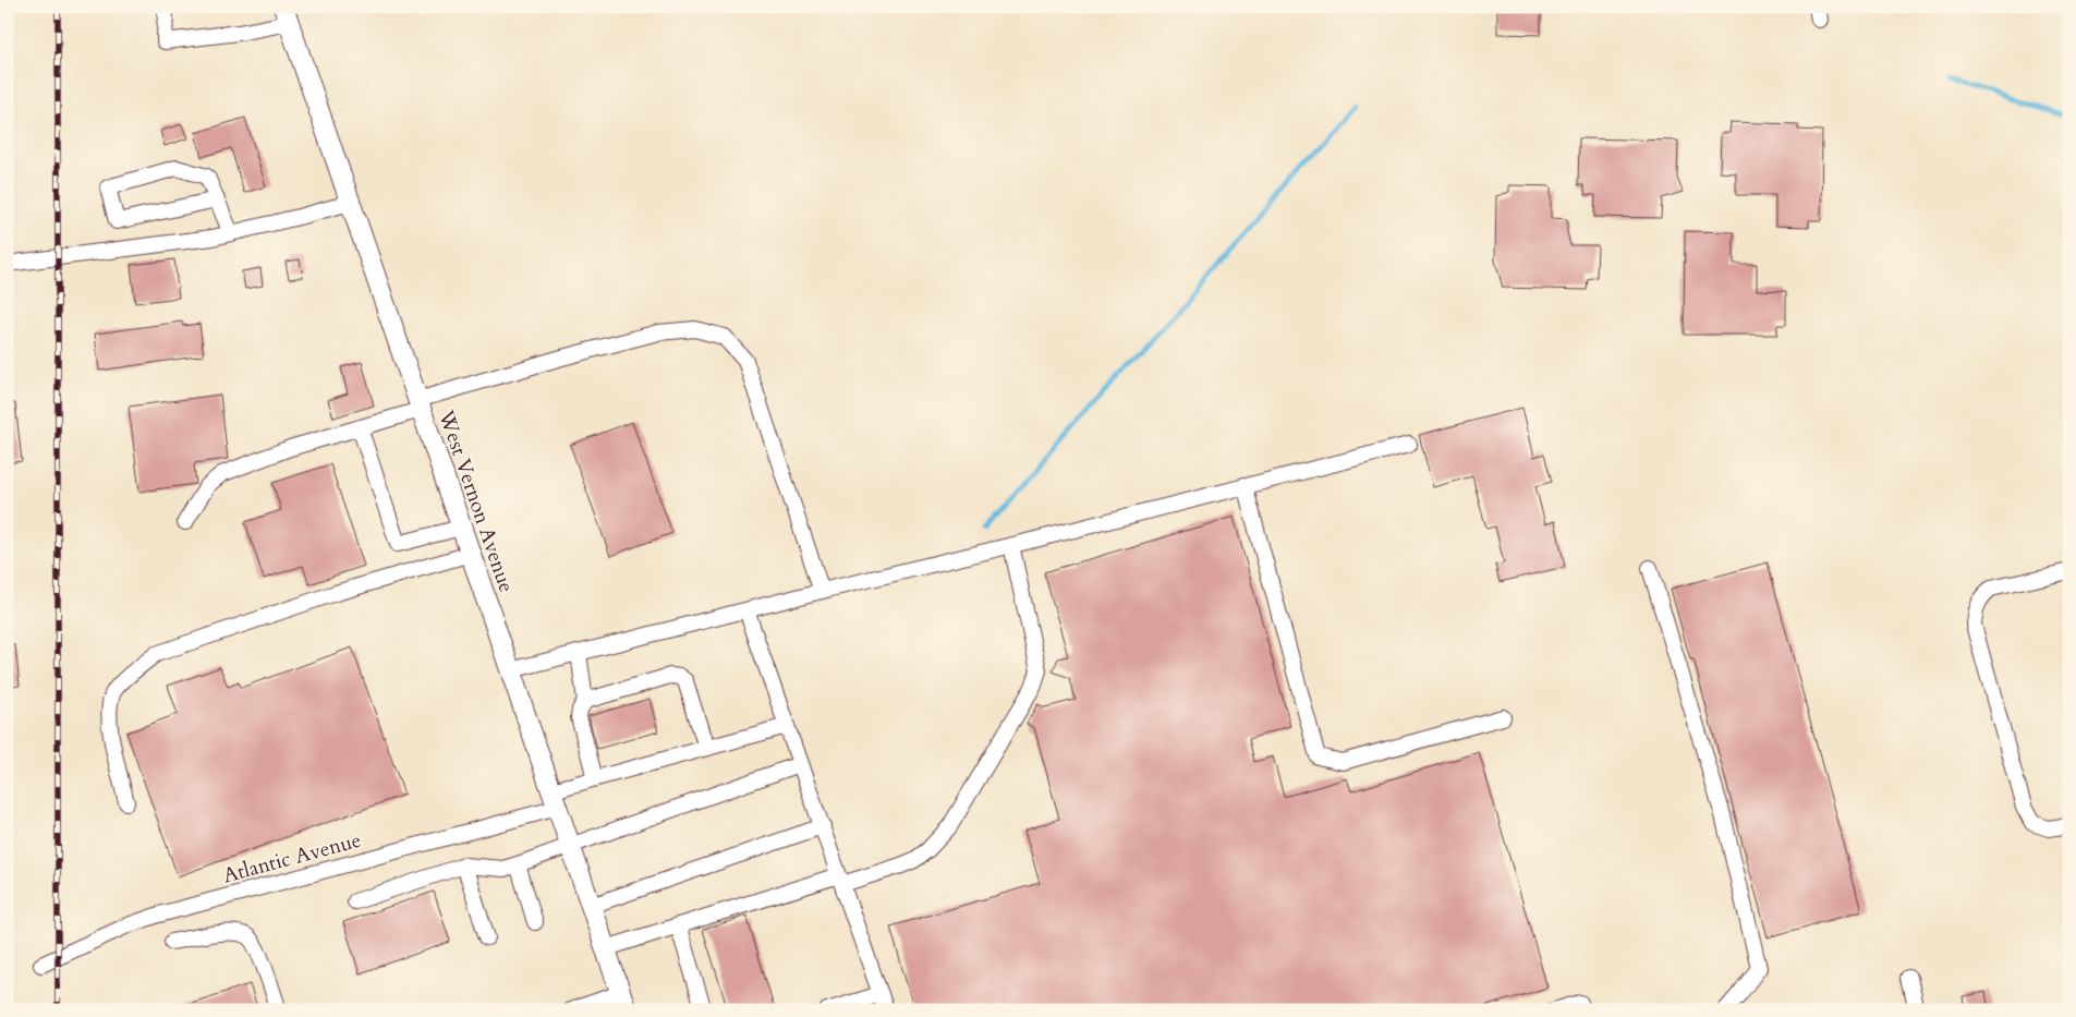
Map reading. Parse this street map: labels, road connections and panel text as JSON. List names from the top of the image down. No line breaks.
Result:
{"streets":{"main road":["West Vernon Avenue"],"street":["Atlantic Avenue"]},"crossings":[["West Vernon Avenue","Atlantic Avenue"]]}
